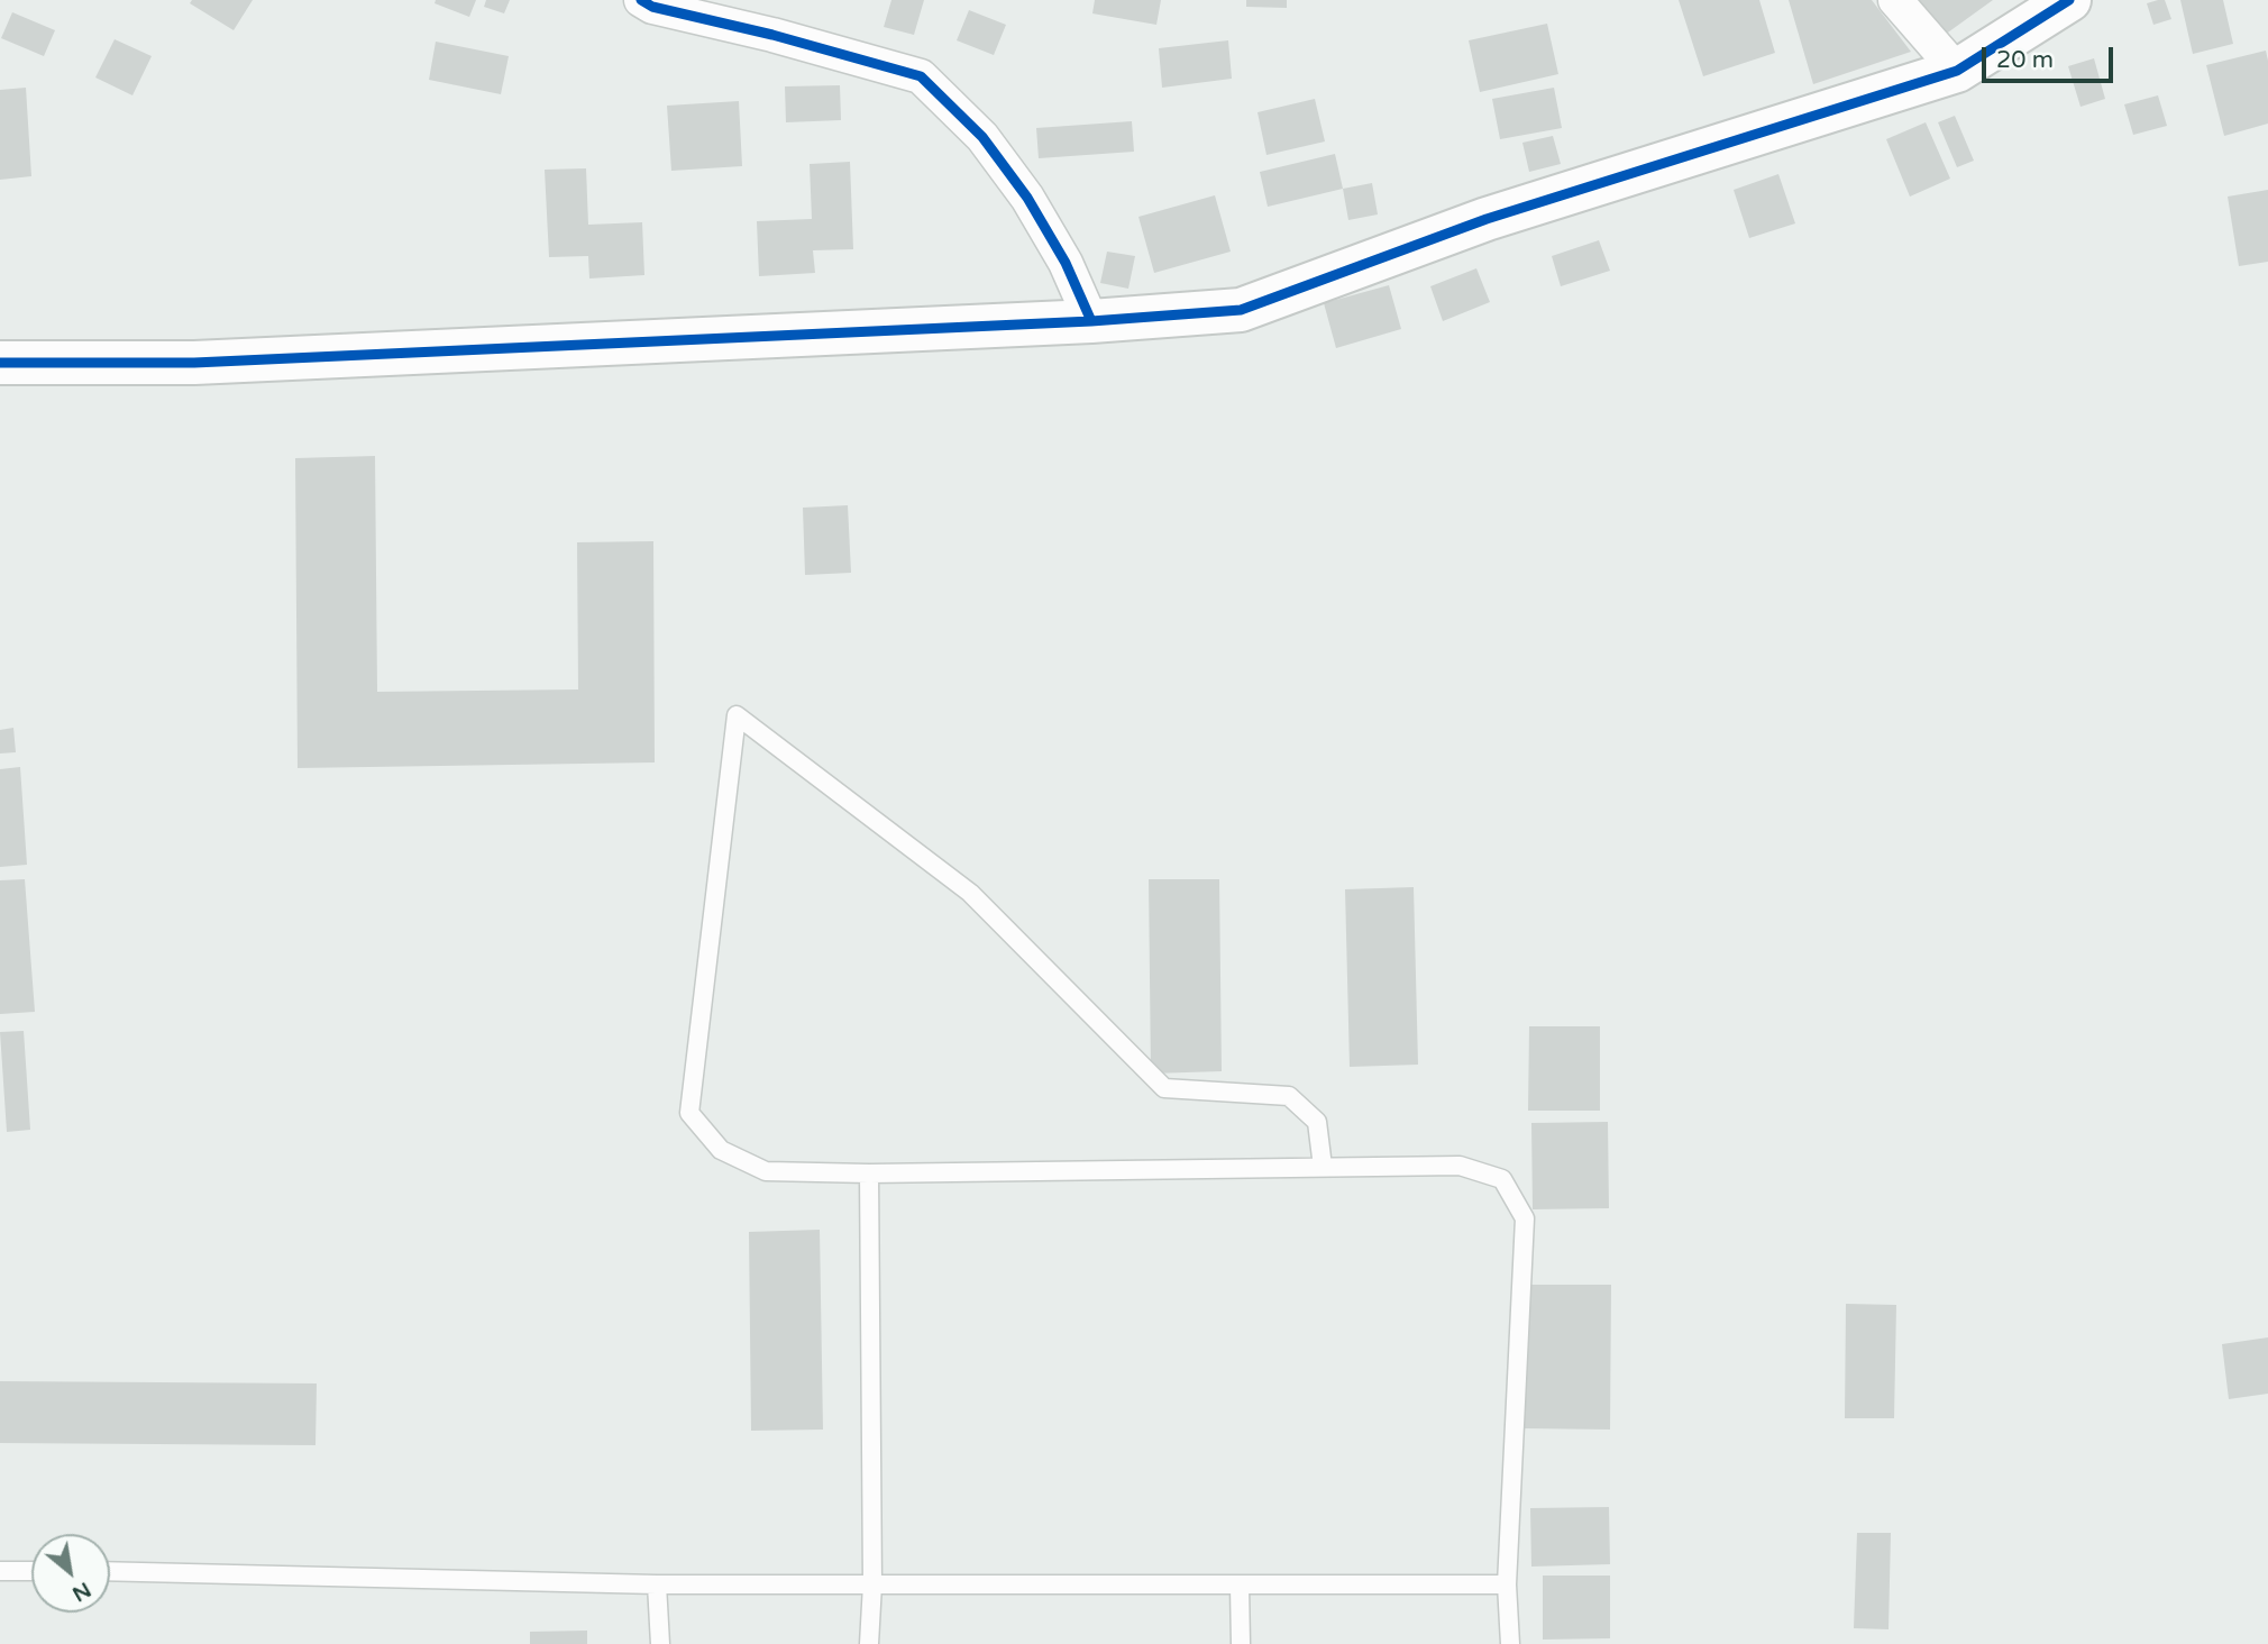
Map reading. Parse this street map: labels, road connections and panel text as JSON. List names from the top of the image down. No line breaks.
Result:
{"scale_bar":"20 m","north":"bottom right"}
